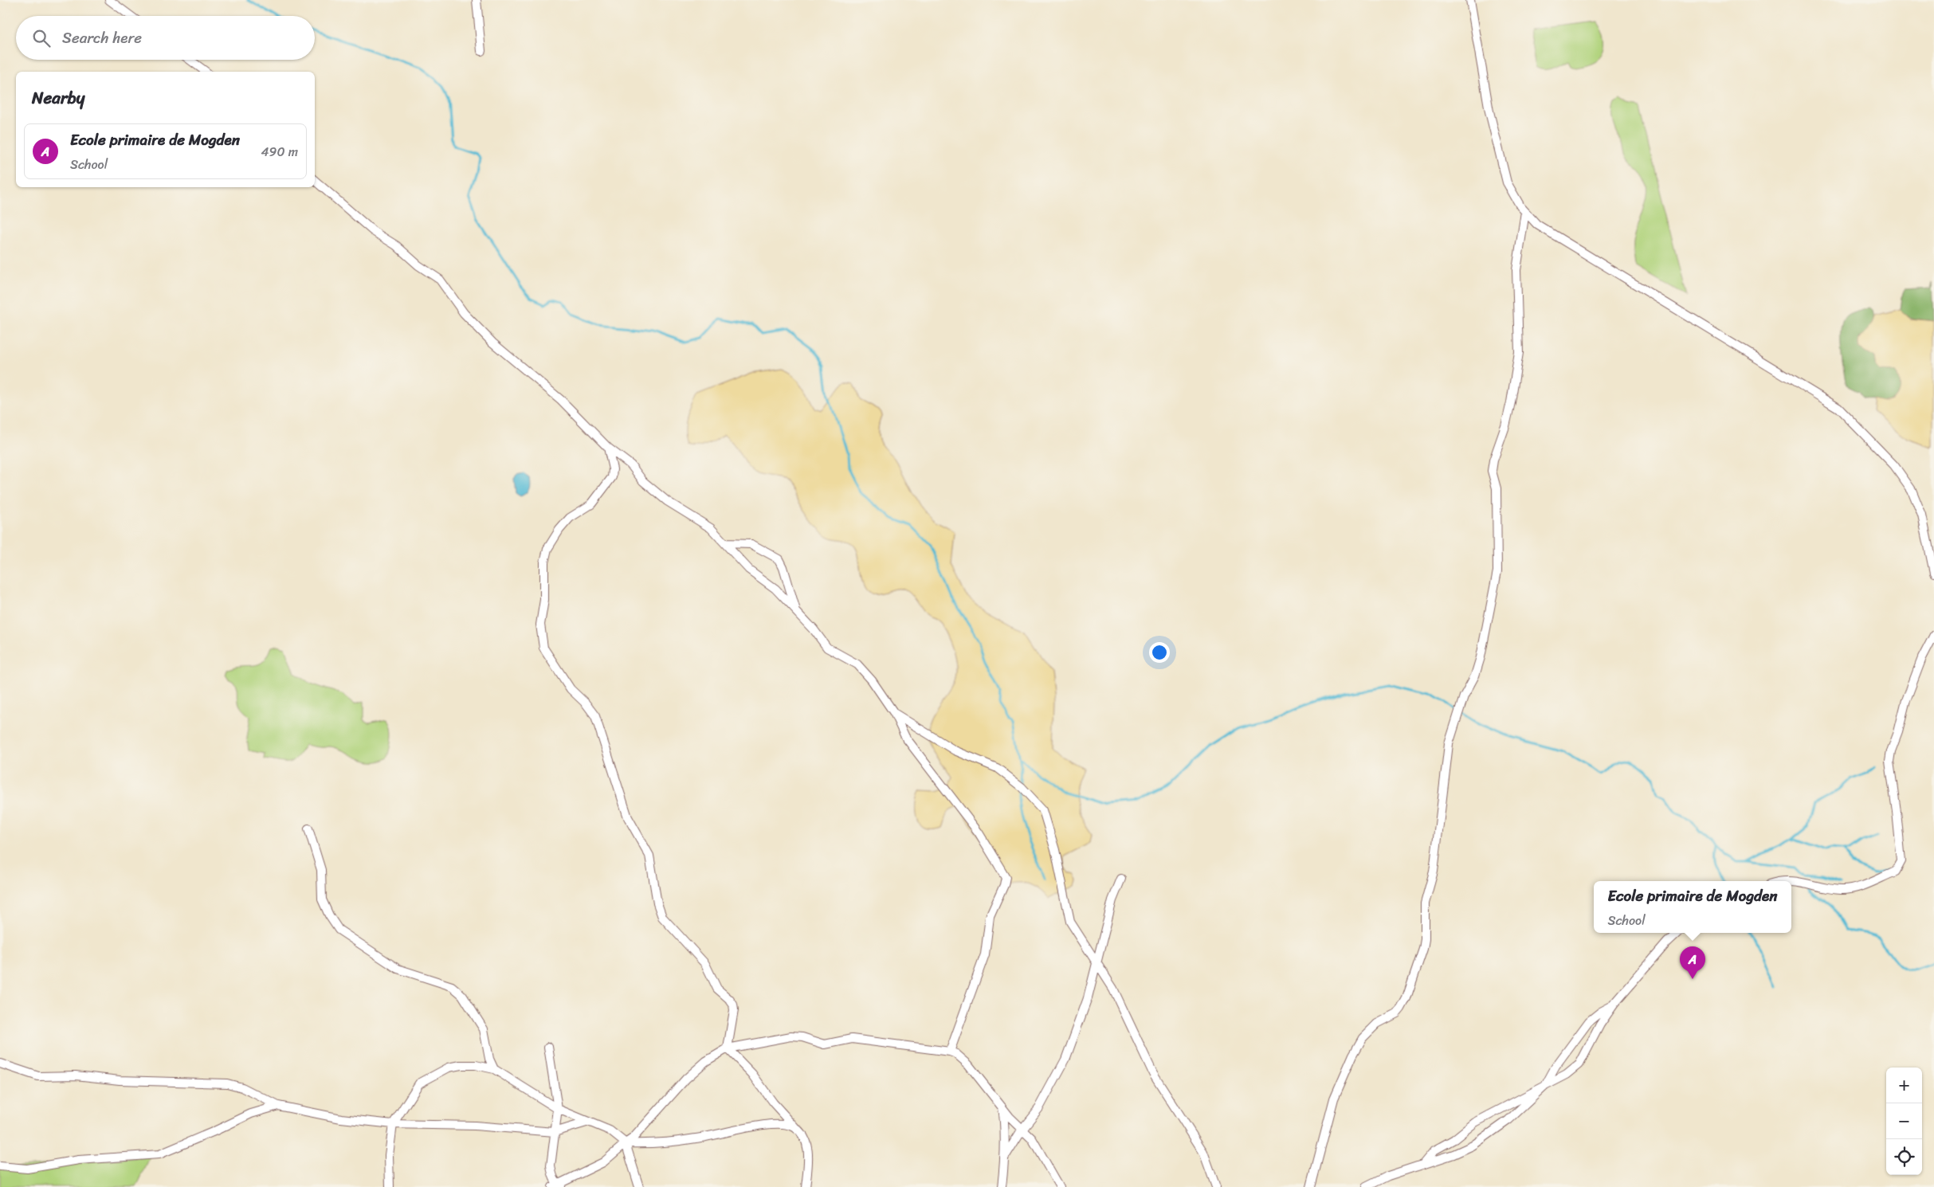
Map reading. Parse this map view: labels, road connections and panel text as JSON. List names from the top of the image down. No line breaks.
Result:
{"page":{"search":"Search here","heading":"Nearby","list":[{"mark":"A","name":"Ecole primaire de Mogden","note":"School","value":"490 m"}],"popup":["Ecole primaire de Mogden","School"],"pins":"A","map_buttons":["+","−"]}}
